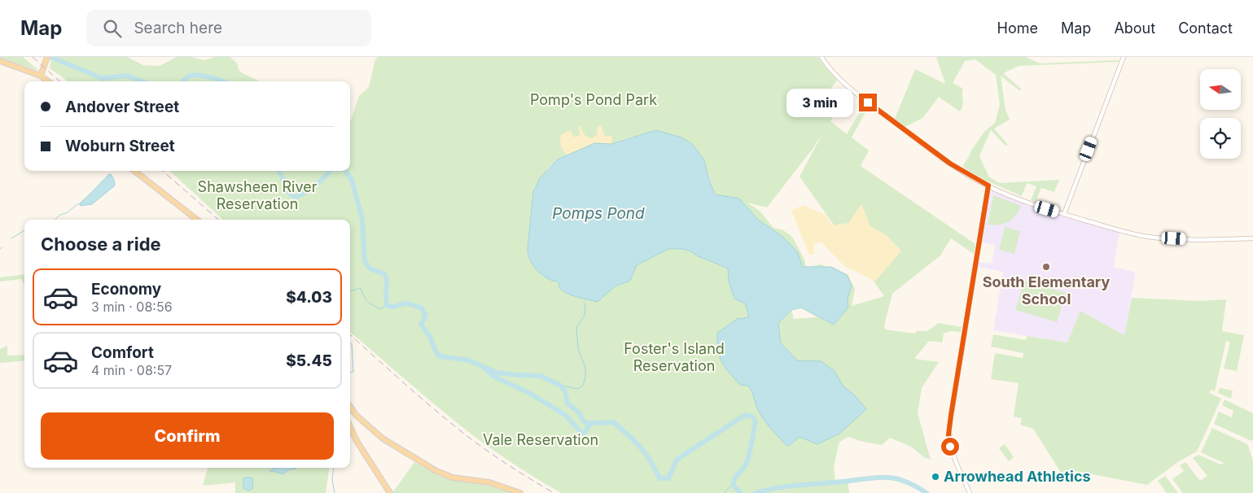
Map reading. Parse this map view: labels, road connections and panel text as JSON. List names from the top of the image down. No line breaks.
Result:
{"water":["Pomps Pond"],"parks":["Pomp's Pond Park","Shawsheen River Reservation","Foster's Island Reservation","Vale Reservation"],"places":["South Elementary School","Arrowhead Athletics"],"north":"left","page":{"header":"Map","search":"Search here","nav":["Home","Map","About","Contact"],"banner":["Andover Street","Woburn Street"],"bubble":"3 min","heading":"Choose a ride","list":[{"name":"Economy","note":"3 min · 08:56","value":"$4.03"},{"name":"Comfort","note":"4 min · 08:57","value":"$5.45"}],"buttons":"Confirm"}}
